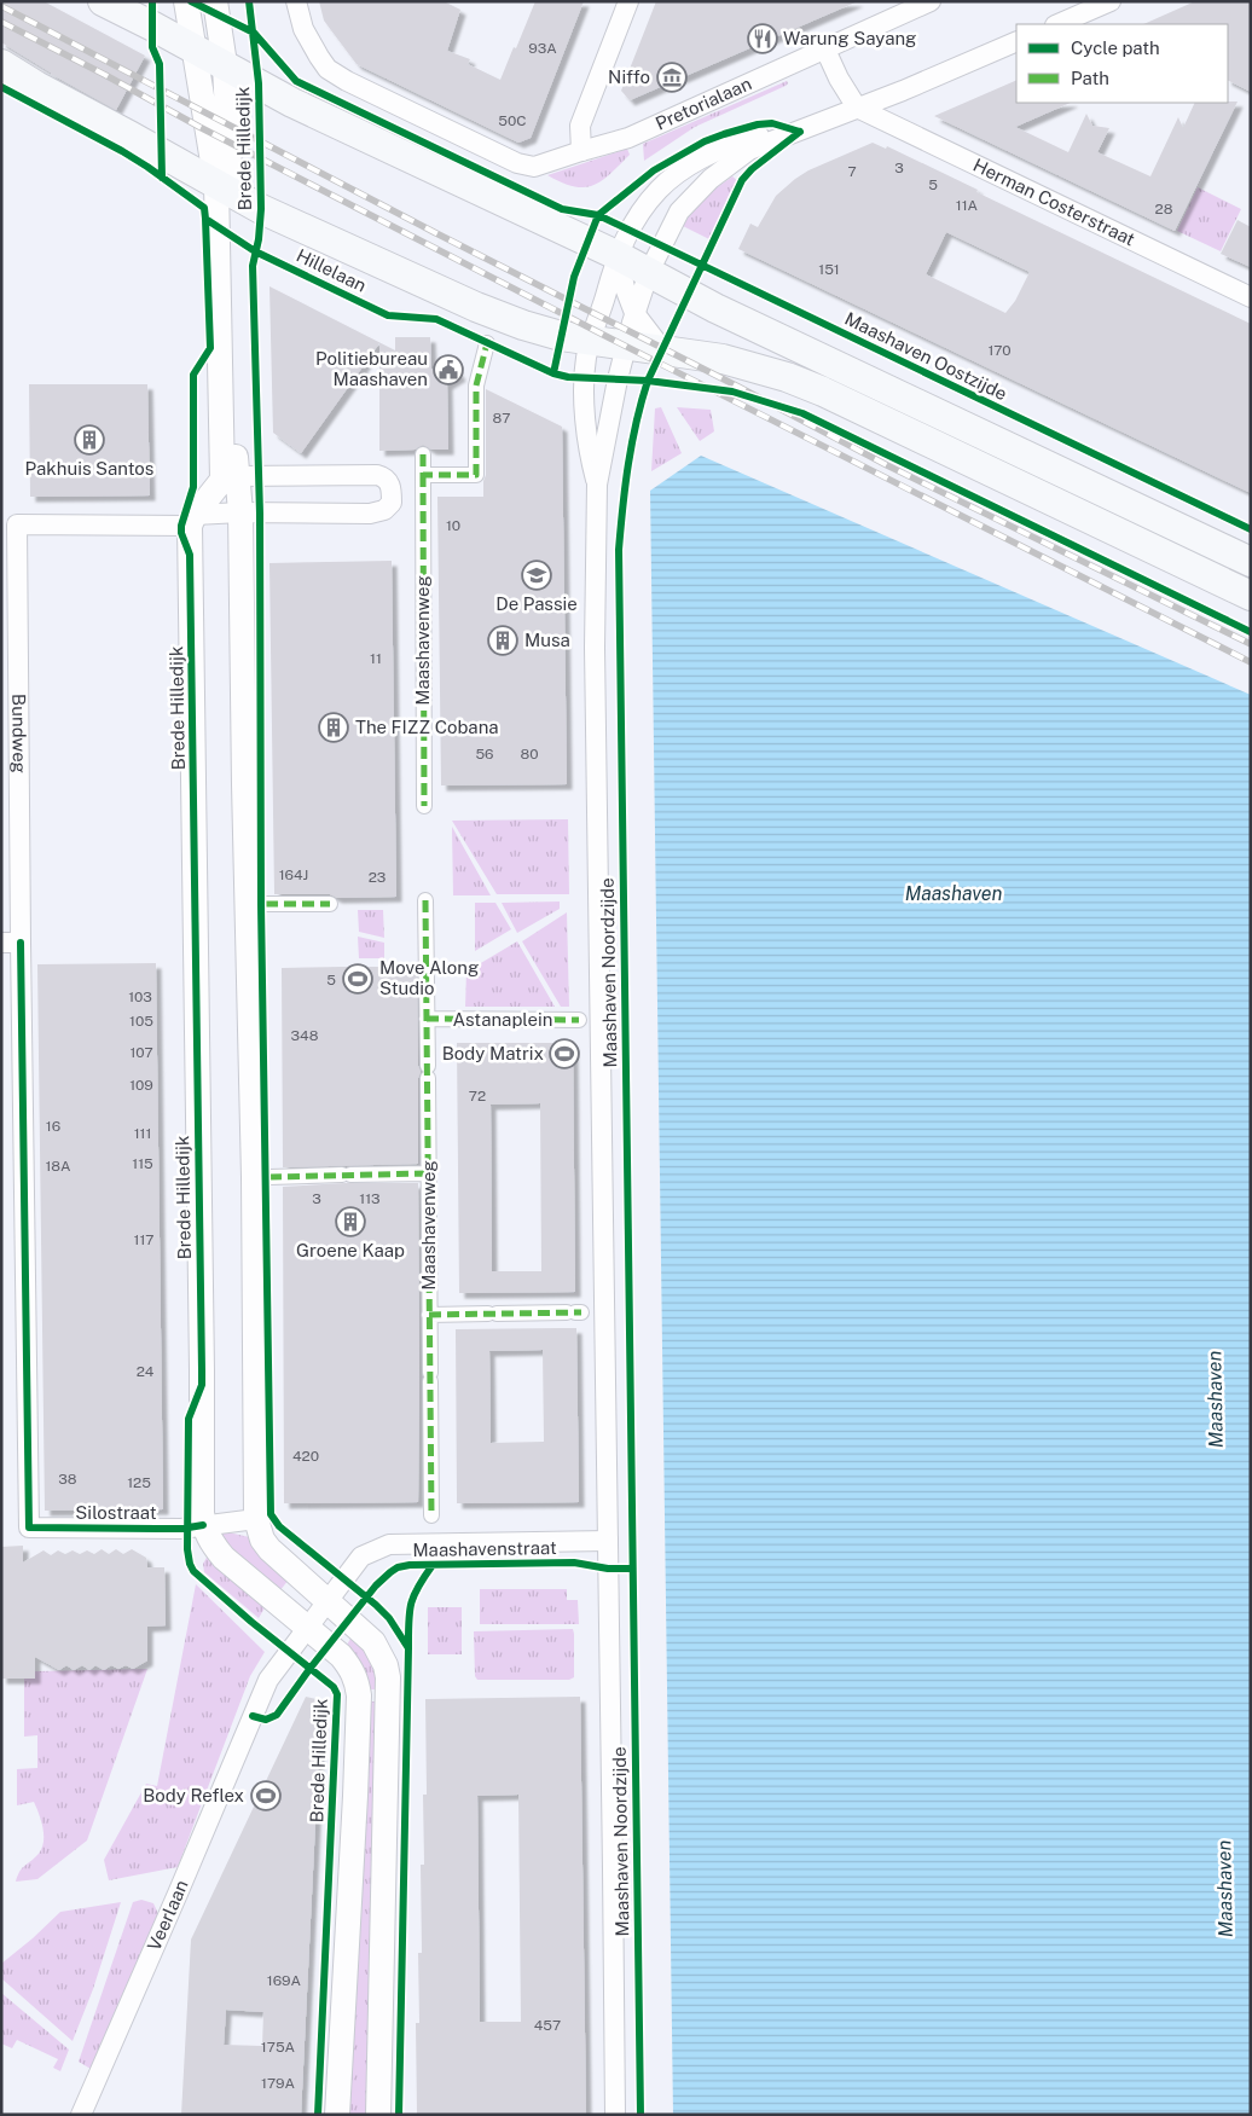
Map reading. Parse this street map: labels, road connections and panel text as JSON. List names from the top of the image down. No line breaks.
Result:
{"streets":{"main road":["Hillelaan"],"street":["Pretorialaan","Brede Hilledijk","Herman Costerstraat","Maashavenweg","Bundweg","Maashaven Noordzijde","Astanaplein","Silostraat","Maashavenstraat","Veerlaan"],"cycle path":["Maashaven Oostzijde"]},"crossings":[["Brede Hilledijk","Hillelaan"],["Brede Hilledijk","Bundweg"],["Brede Hilledijk","Silostraat"],["Brede Hilledijk","Maashavenstraat"],["Brede Hilledijk","Veerlaan"],["Hillelaan","Maashaven Noordzijde"],["Maashavenweg","Astanaplein"],["Bundweg","Silostraat"],["Maashaven Noordzijde","Maashavenstraat"],["Maashavenstraat","Veerlaan"]],"water":["Maashaven"],"places":{"restaurant":["Warung Sayang"],"museum":["Niffo"],"public building":["Politiebureau Maashaven"],"building":["Pakhuis Santos","Musa","The FIZZ Cobana","Groene Kaap"],"school or university":["De Passie"],"sports":["Move Along Studio","Body Matrix","Body Reflex"]},"house_numbers":["93A","50C","3","7","5","11A","28","151","170","87","10","11","56","80","164J","23","5","103","105","348","107","109","72","16","111","115","18A","3","113","117","24","420","38","125","169A","457","175A","179A"],"legend":["Cycle path","Path"]}
